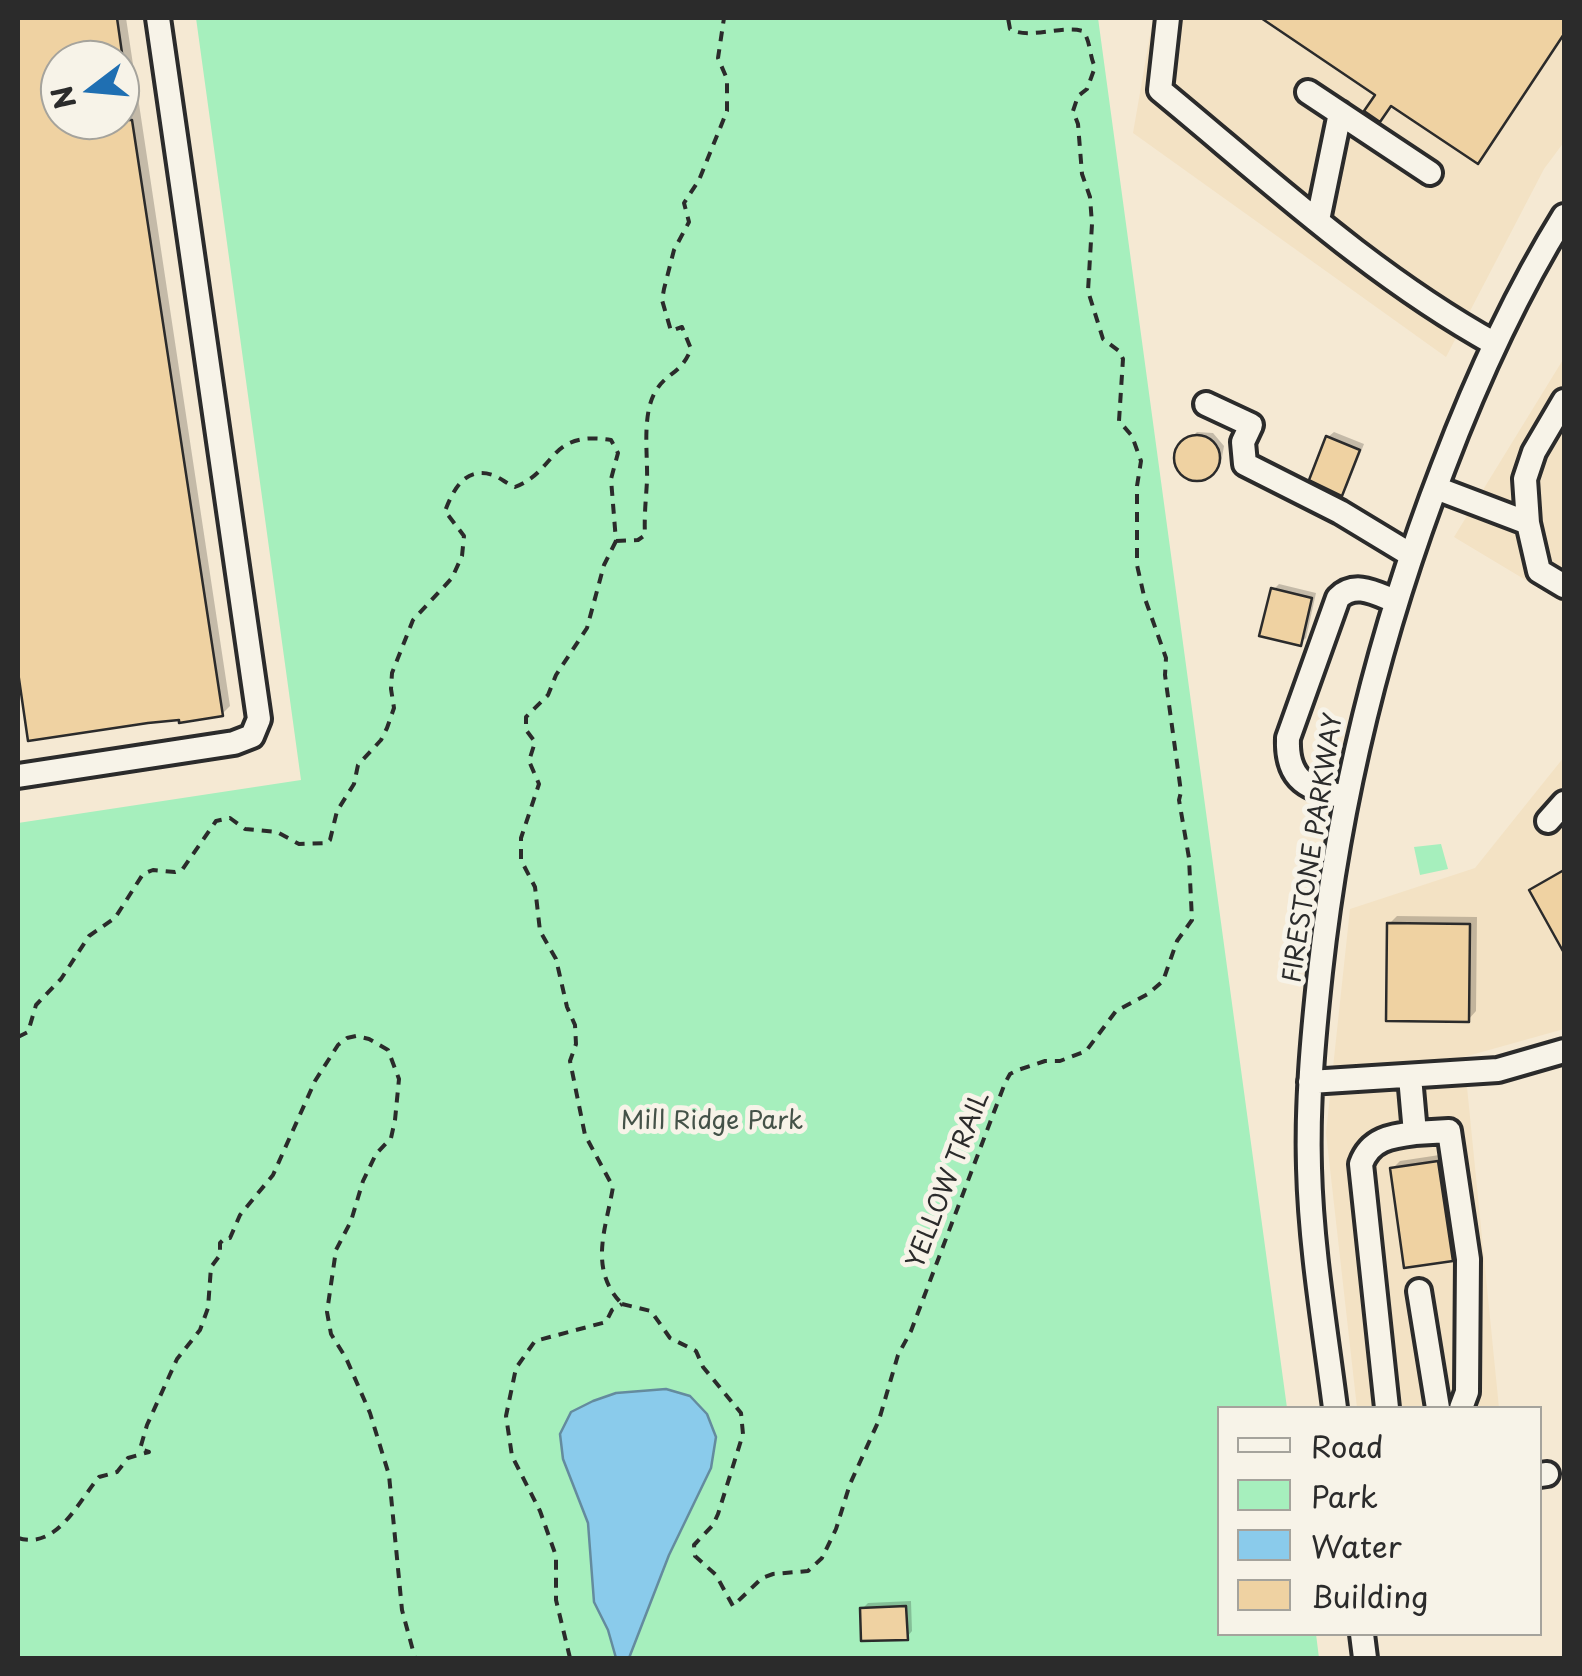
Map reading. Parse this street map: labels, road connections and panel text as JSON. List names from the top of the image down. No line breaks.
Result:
{"streets":{"street":["FIRESTONE PARKWAY"],"path":["YELLOW TRAIL"]},"parks":["Mill Ridge Park"],"legend":["Road","Park","Water","Building"],"north":"left"}
